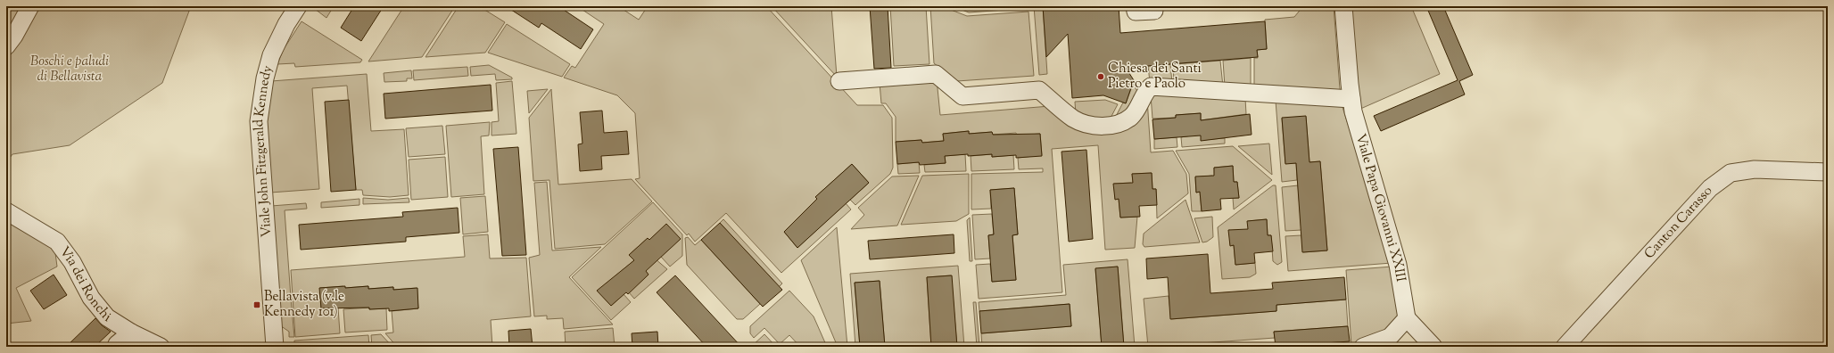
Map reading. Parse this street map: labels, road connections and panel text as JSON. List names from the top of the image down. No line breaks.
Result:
{"streets":{"street":["Viale John Fitzgerald Kennedy","Viale Papa Giovanni XXIII","Canton Carasso","Via dei Ronchi"]},"parks":["Boschi e paludi di Bellavista"],"places":{"other":["Chiesa dei Santi Pietro e Paolo"],"transit":["Bellavista (v.le Kennedy 101)"]}}
